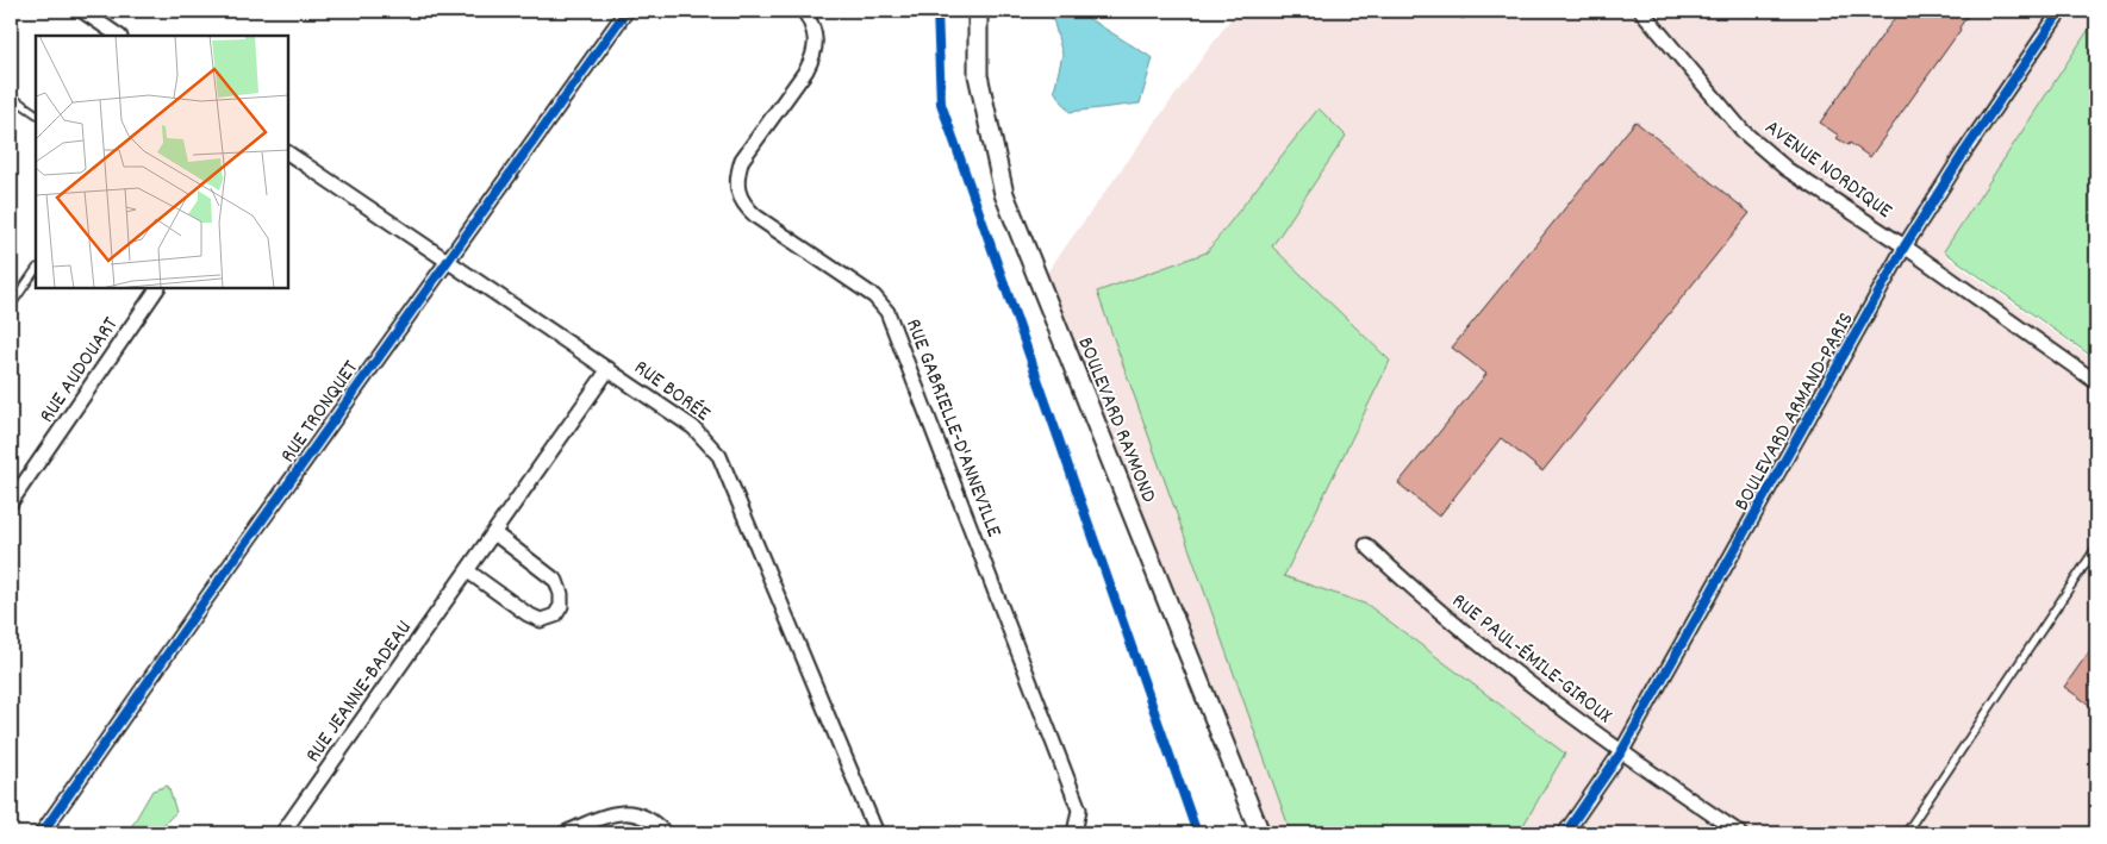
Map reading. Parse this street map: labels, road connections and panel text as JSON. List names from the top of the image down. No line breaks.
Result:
{"streets":{"street":["AVENUE NORDIQUE","RUE AUDOUART","RUE BORÉE","RUE TRONQUET","BOULEVARD ARMAND-PARIS","BOULEVARD RAYMOND","RUE GABRIELLE-D'ANNEVILLE","RUE PAUL-ÉMILE-GIROUX","RUE JEANNE-BADEAU"]},"crossings":[["AVENUE NORDIQUE","BOULEVARD ARMAND-PARIS"],["RUE BORÉE","RUE TRONQUET"],["RUE BORÉE","RUE JEANNE-BADEAU"],["BOULEVARD ARMAND-PARIS","RUE PAUL-ÉMILE-GIROUX"]]}
